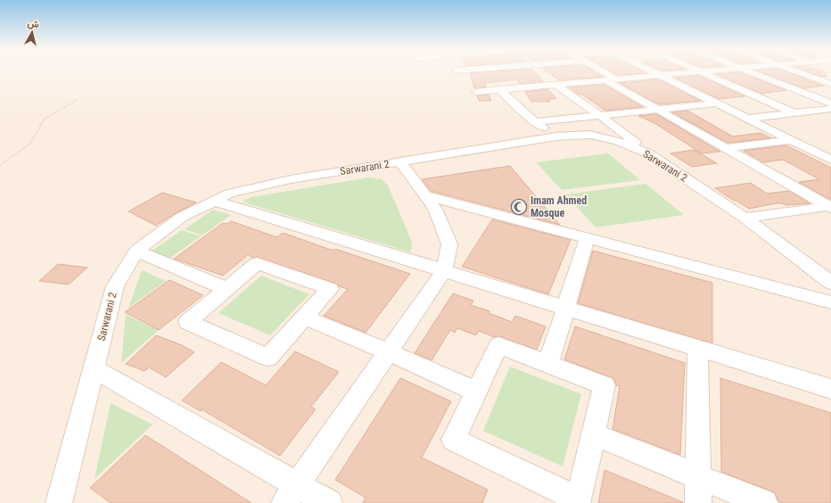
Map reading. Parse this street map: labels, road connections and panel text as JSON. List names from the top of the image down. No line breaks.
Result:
{"streets":{"street":["Sarwarani 2"]},"places":{"mosque":["Imam Ahmed Mosque"]},"north":"top"}
